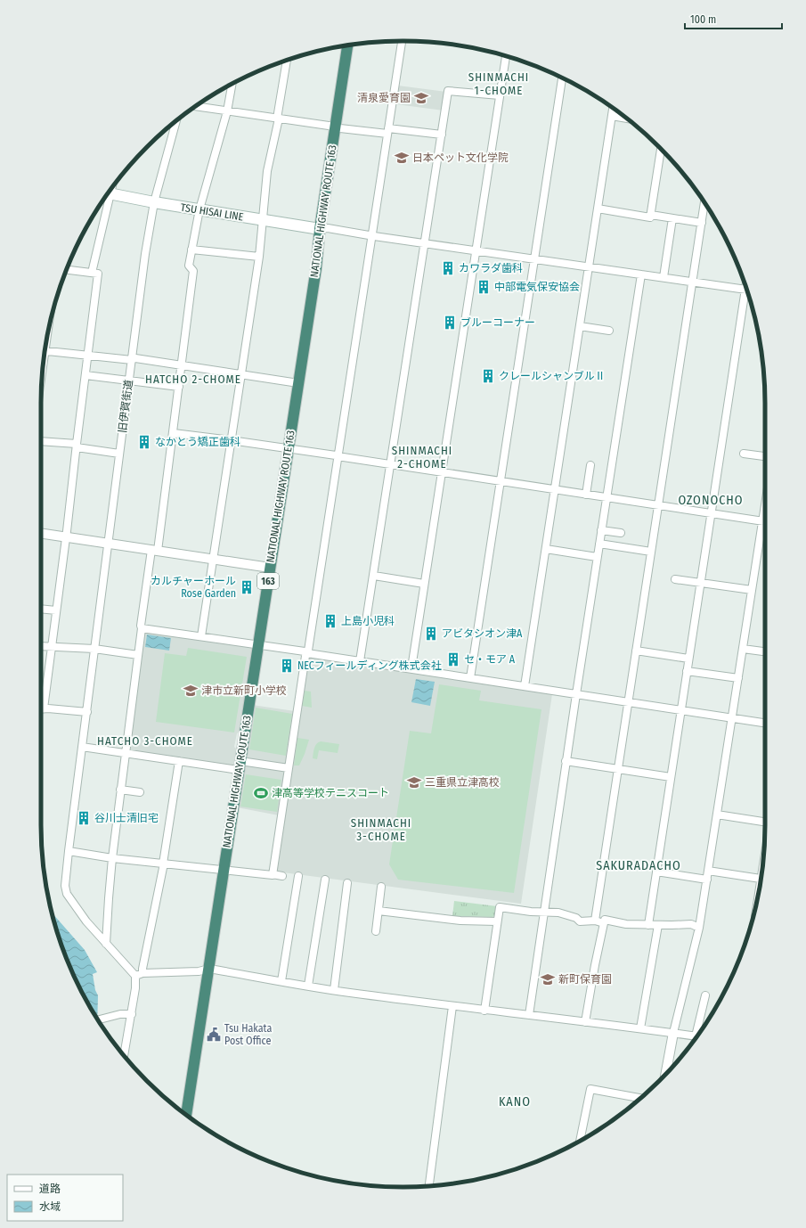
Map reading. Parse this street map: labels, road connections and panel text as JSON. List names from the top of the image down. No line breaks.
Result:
{"streets":{"highway":["NATIONAL HIGHWAY ROUTE 163","163"],"main road":["TSU HISAI LINE"],"street":["旧伊賀街道"]},"crossings":[["NATIONAL HIGHWAY ROUTE 163","TSU HISAI LINE"],["TSU HISAI LINE","旧伊賀街道"]],"districts":["SHINMACHI 1-CHOME","HATCHO 2-CHOME","SHINMACHI 2-CHOME","OZONOCHO","HATCHO 3-CHOME","SHINMACHI 3-CHOME","SAKURADACHO","KANO"],"places":{"school or university":["清泉愛育園","日本ペット文化学院","津市立新町小学校","三重県立津高校","新町保育園"],"building":["カワラダ歯科","中部電気保安協会","ブルーコーナー","クレールシャンブルⅡ","なかとう矯正歯科","カルチャーホール Rose Garden","上島小児科","アビタシオン津A","セ・モア A","NECフィールディング株式会社","谷川士清旧宅"],"sports":["津高等学校テニスコート"],"public building":["Tsu Hakata Post Office"]},"legend":["道路","水域"],"scale_bar":"100 m"}
